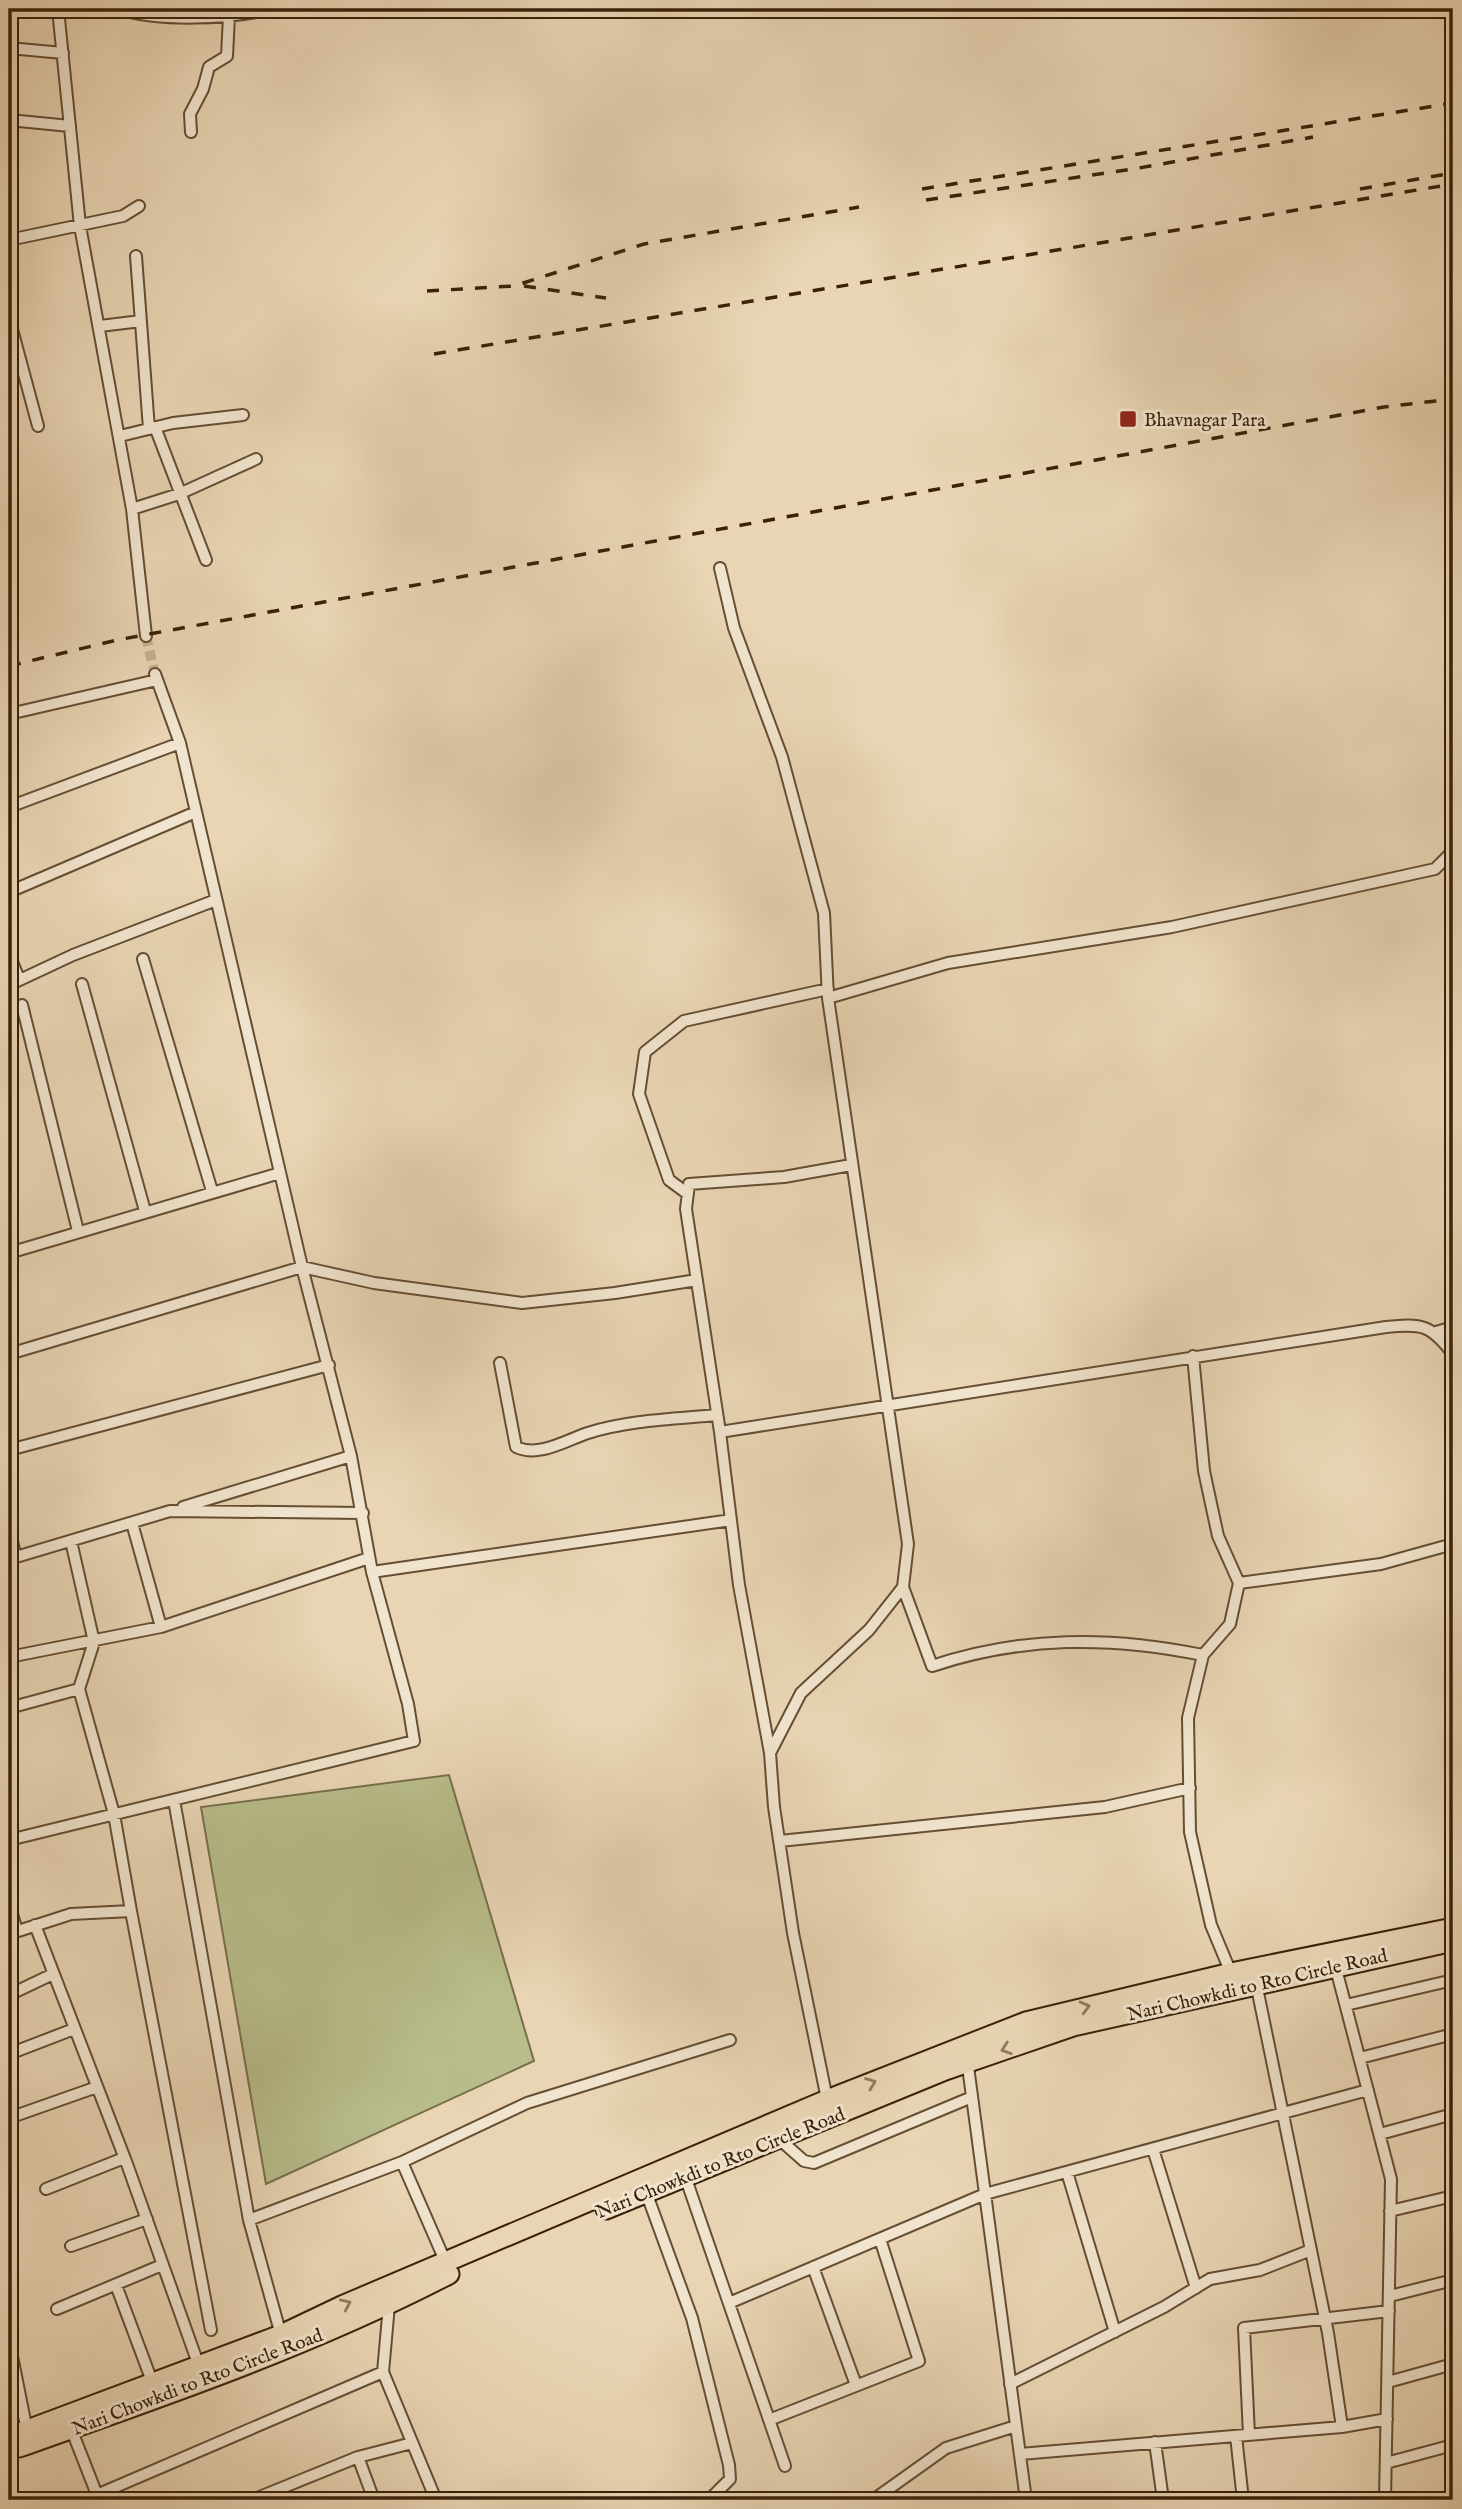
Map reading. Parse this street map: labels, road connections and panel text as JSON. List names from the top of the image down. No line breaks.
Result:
{"streets":{"highway":["Nari Chowkdi to Rto Circle Road"]},"places":{"transit":["Bhavnagar Para"]}}
